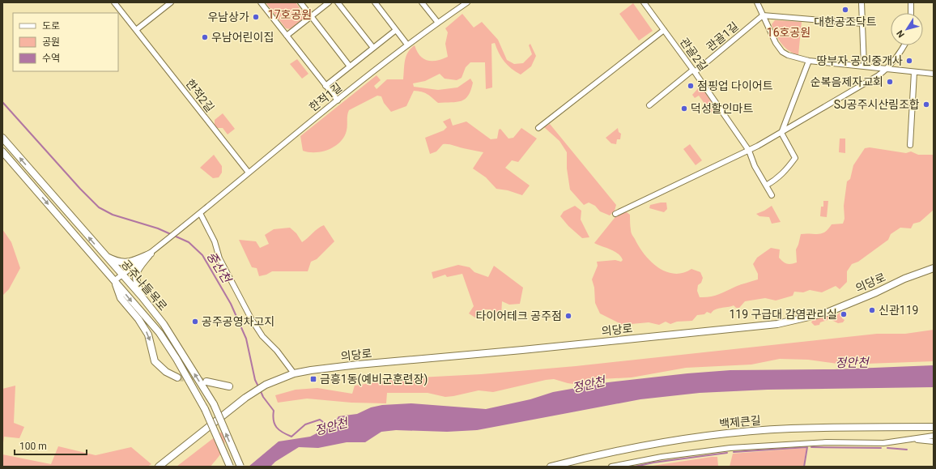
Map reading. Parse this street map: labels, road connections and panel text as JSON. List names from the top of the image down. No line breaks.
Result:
{"streets":{"main road":["의당로","공주나들목로","백제큰길"],"street":["관골1길","관골2길","한적2길","한적1길"]},"crossings":[["관골1길","관골2길"],["한적2길","한적1길"],["한적1길","공주나들목로"]],"water":["중산천","정안천"],"parks":["17호공원","16호공원"],"places":{"other":["대한공조닥트","우남상가","우남어린이집","땅부자 공인중개사","순복음제자교회","점핑업 다이어트","SJ공주시산림조합","덕성할인마트","신관119","119 구급대 감염관리실","타이어테크 공주점","공주공영차고지"],"transit":["금흥1동(예비군훈련장)"]},"legend":["도로","공원","수역"],"scale_bar":"100 m","north":"bottom left"}
